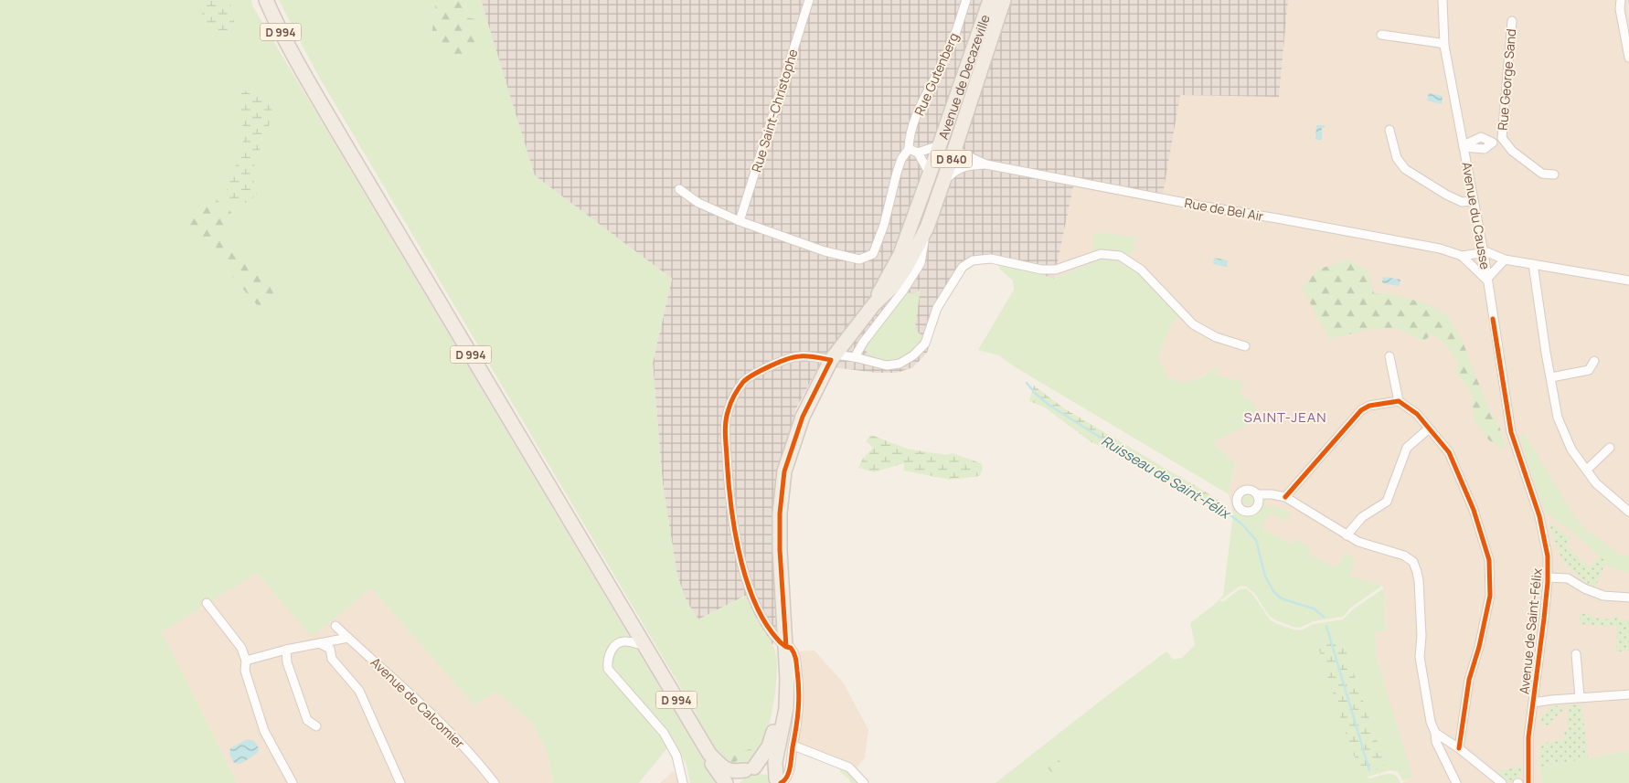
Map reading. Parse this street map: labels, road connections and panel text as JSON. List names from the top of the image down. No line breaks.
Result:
{"streets":{"main road":["D 994","Avenue de Decazeville","D 840"],"street":["Rue Gutenberg","Rue George Sand","Rue Saint-Christophe","Rue de Bel Air","Avenue du Causse","Avenue de Saint-Félix","Avenue de Calcomier"]},"crossings":[["D 994","Avenue de Decazeville"],["Rue Gutenberg","Rue Saint-Christophe"],["Avenue de Decazeville","Rue de Bel Air"],["Rue George Sand","Avenue du Causse"],["Rue de Bel Air","Avenue du Causse"],["Avenue du Causse","Avenue de Saint-Félix"]],"districts":["SAINT-JEAN"],"water":["Ruisseau de Saint-Félix"]}
